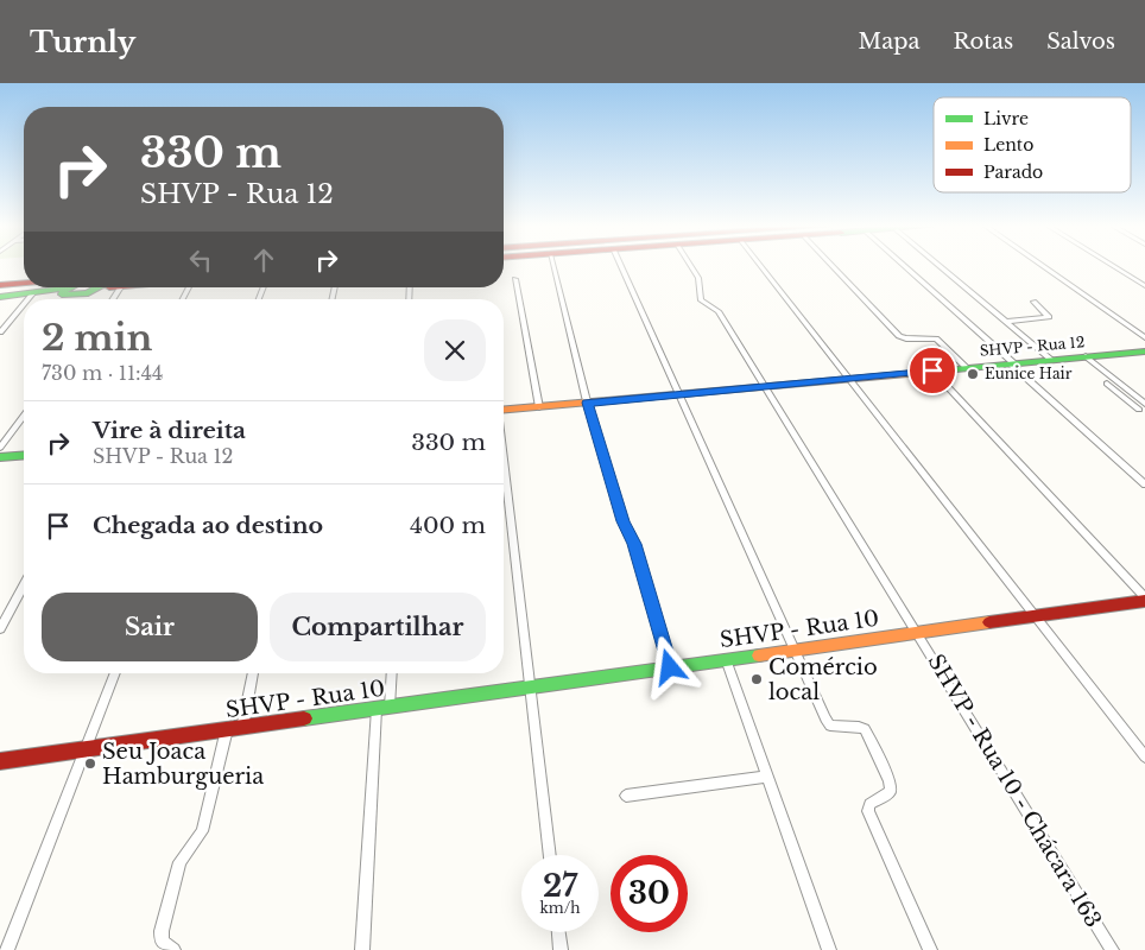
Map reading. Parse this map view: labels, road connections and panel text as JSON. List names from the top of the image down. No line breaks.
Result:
{"streets":{"main road":["SHVP - Rua 12","SHVP - Rua 10"],"street":["SHVP - Rua 10 - Chácara 163"]},"crossings":[["SHVP - Rua 12","SHVP - Rua 10 - Chácara 163"],["SHVP - Rua 10","SHVP - Rua 10 - Chácara 163"]],"places":["Eunice Hair","Comércio local","Seu Joaca Hamburgueria"],"legend":["Livre","Lento","Parado"],"page":{"header":"Turnly","nav":["Mapa","Rotas","Salvos"],"turn":["330 m","SHVP - Rua 12"],"heading":["2 min","730 m · 11:44"],"list":[{"name":"Vire à direita","note":"SHVP - Rua 12","value":"330 m"},{"name":"Chegada ao destino","value":"400 m"}],"buttons":["Sair","Compartilhar"],"speed":"27 km/h","limit":"30"}}
